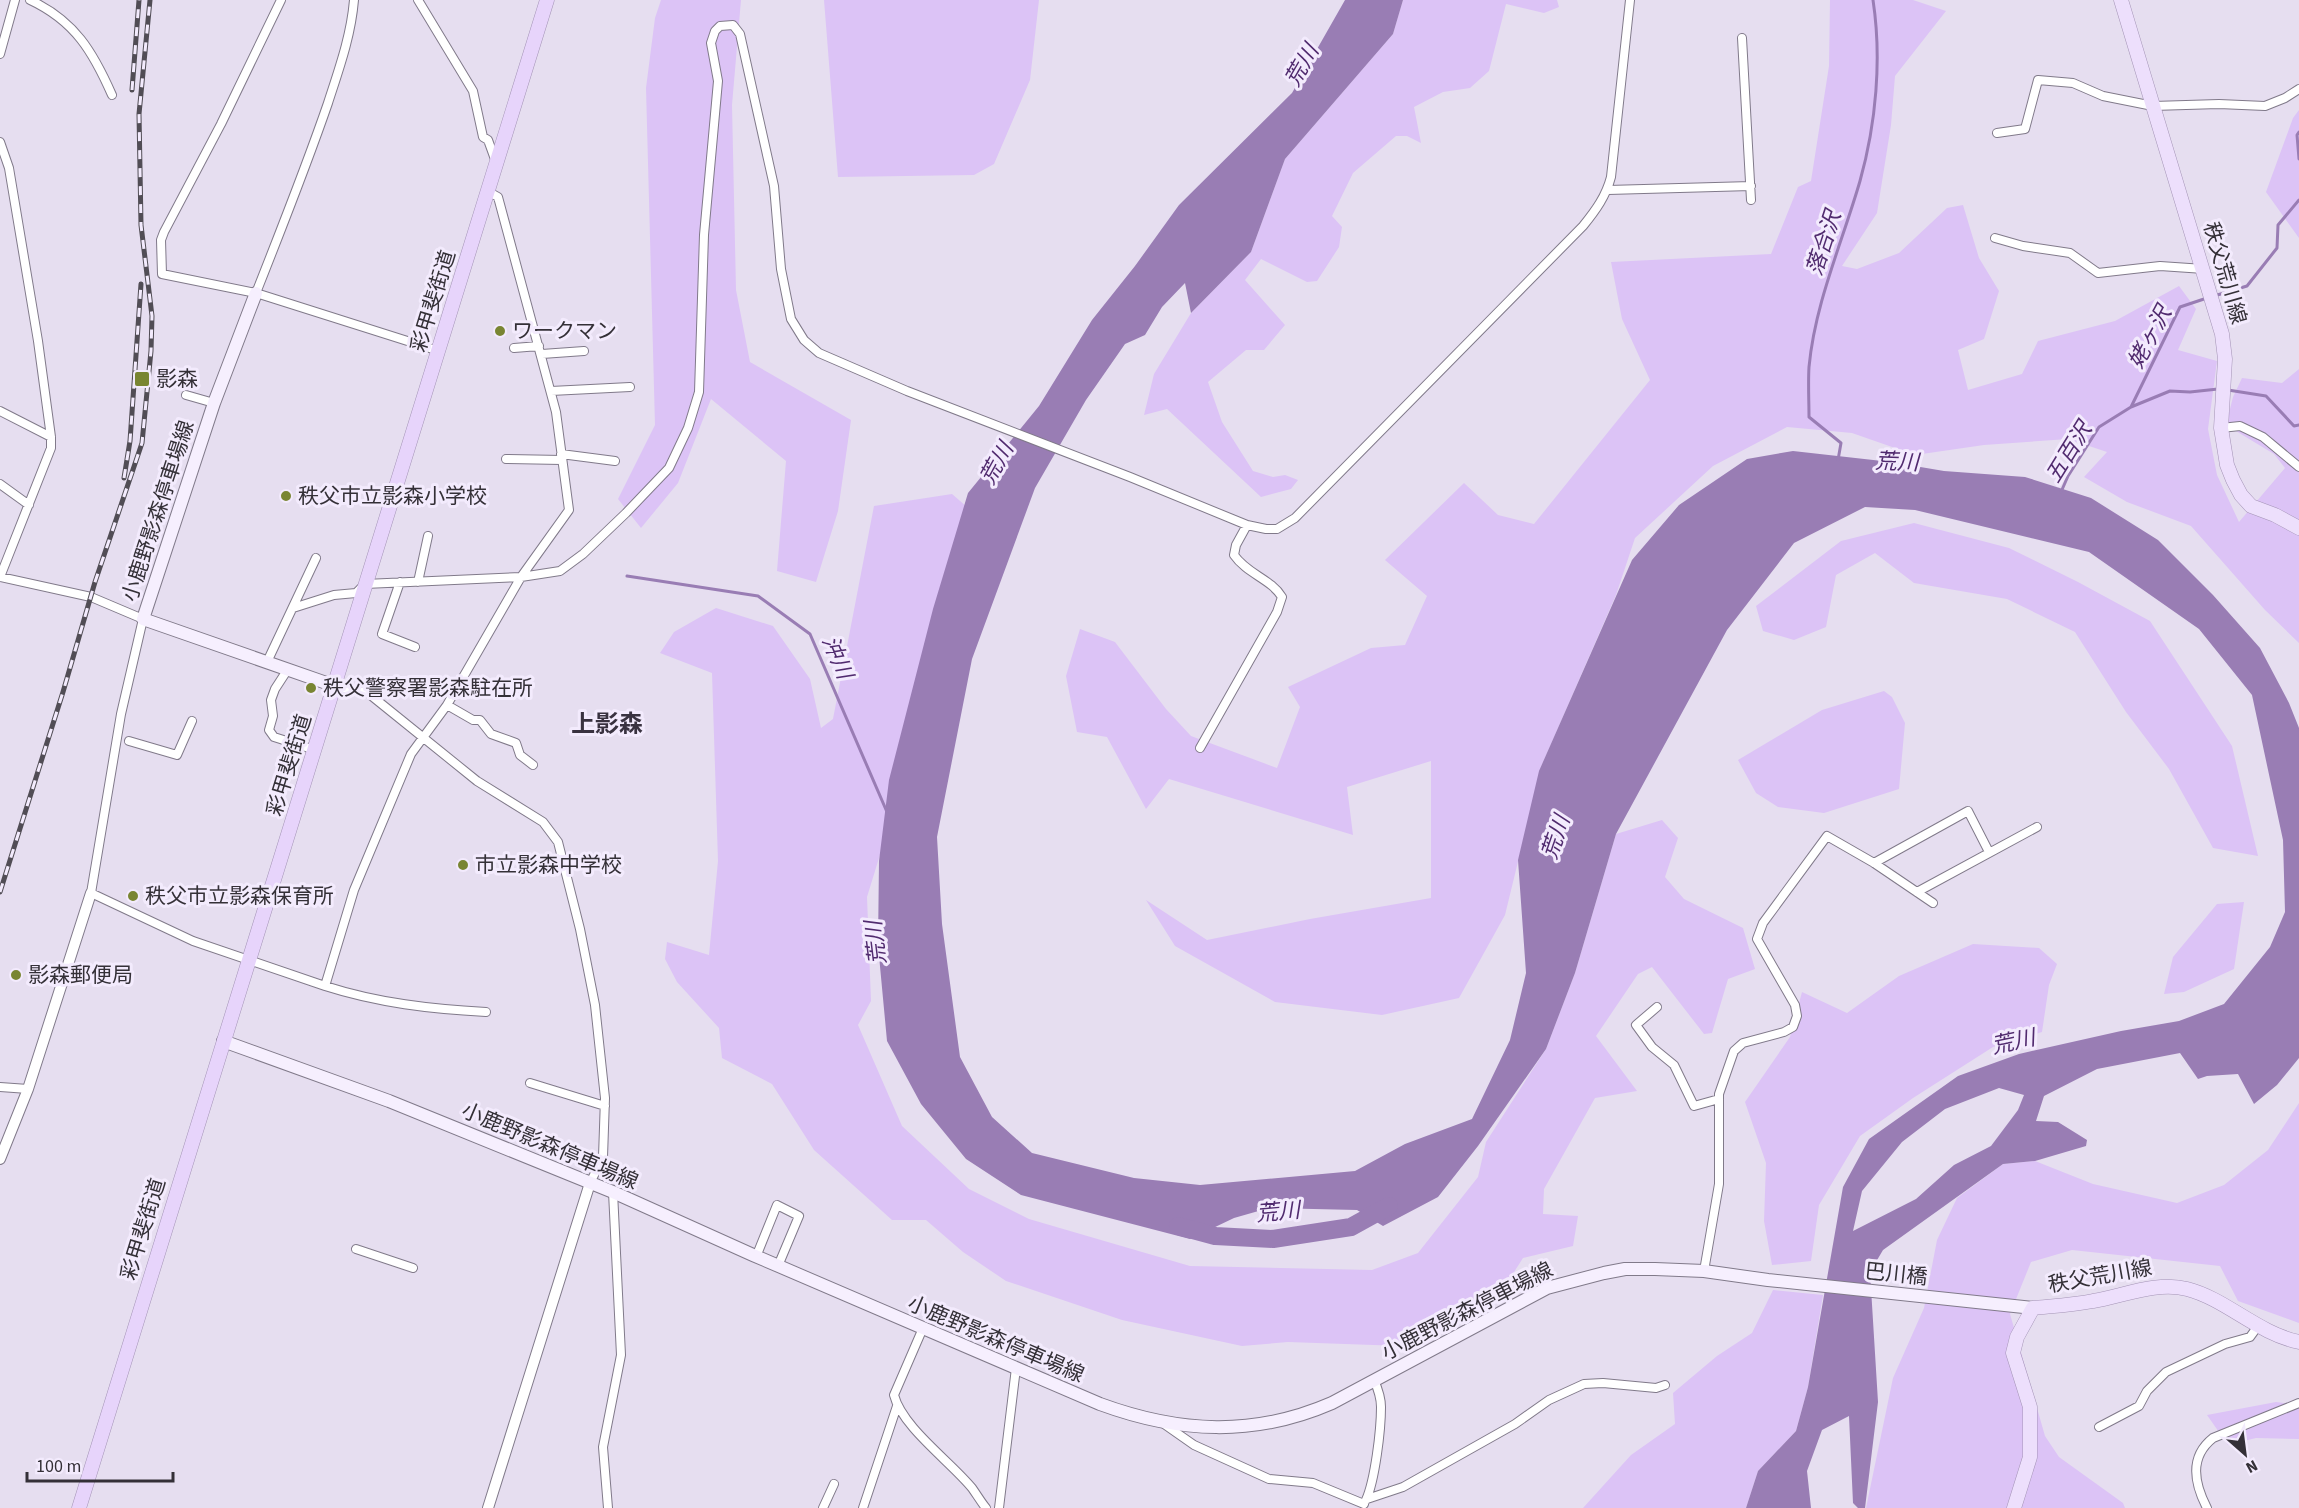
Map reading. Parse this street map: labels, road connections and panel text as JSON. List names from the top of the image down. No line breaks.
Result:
{"streets":{"highway":["彩甲斐街道"],"main road":["秩父荒川線","小鹿野影森停車場線","巴川橋"]},"crossings":[["秩父荒川線","巴川橋"],["彩甲斐街道","小鹿野影森停車場線"],["小鹿野影森停車場線","巴川橋"]],"districts":["上影森"],"water":["荒川","落合沢","姥ヶ沢","五百沢","沖川"],"places":{"other":["ワークマン","秩父市立影森小学校","秩父警察署影森駐在所","市立影森中学校","秩父市立影森保育所","影森郵便局"],"transit":["影森"]},"scale_bar":"100 m","north":"bottom right"}
